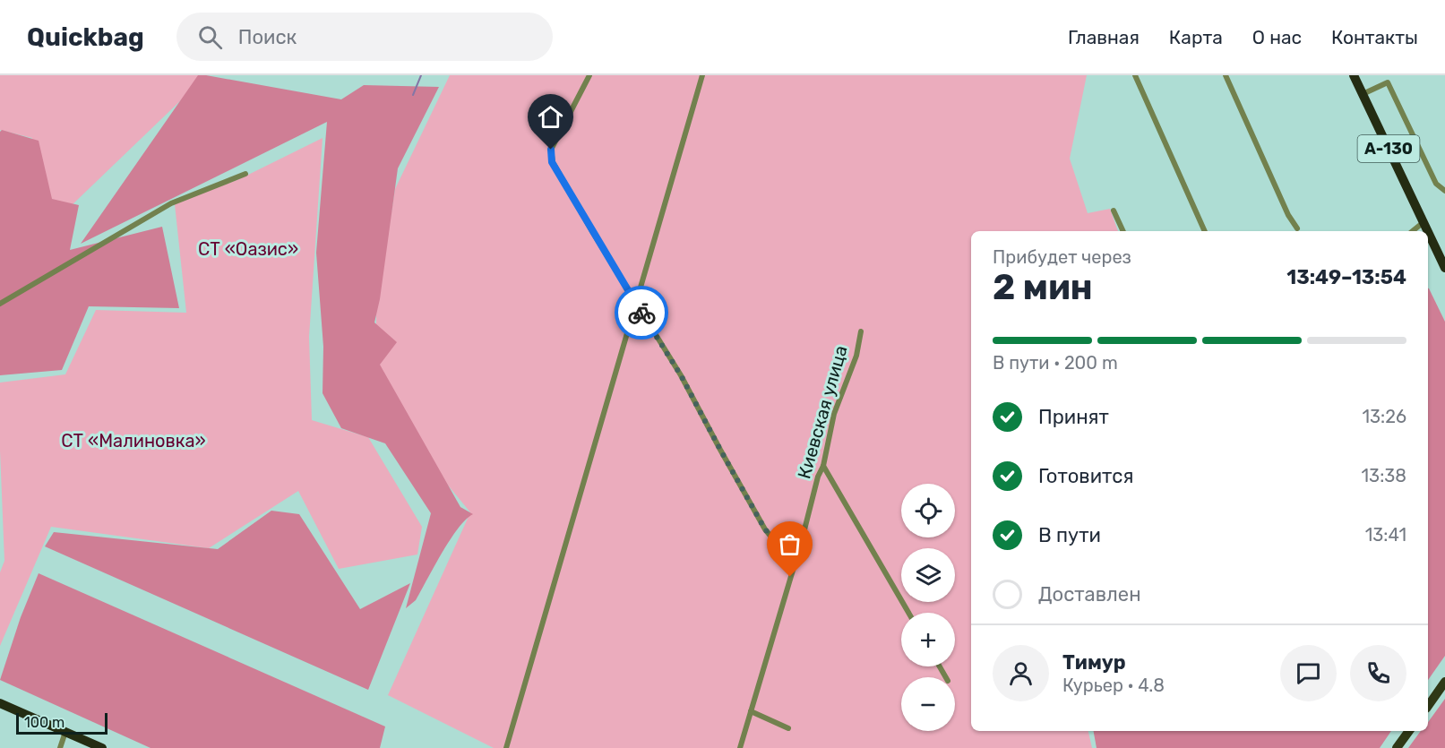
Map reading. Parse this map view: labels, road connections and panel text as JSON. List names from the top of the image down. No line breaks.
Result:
{"streets":{"highway":["А-130"],"street":["Киевская улица"]},"parks":["СТ «Оазис»","СТ «Малиновка»"],"scale_bar":"100 m","page":{"header":"Quickbag","search":"Поиск","nav":["Главная","Карта","О нас","Контакты"],"heading":["2 мин","Прибудет через","13:49–13:54"],"panel":["Тимур","Курьер · 4.8"],"bar":"В пути · 200 m","list":[["Принят","13:26"],["Готовится","13:38"],["В пути","13:41"],"Доставлен"],"map_buttons":["+","−"],"scale":"100 m"}}
